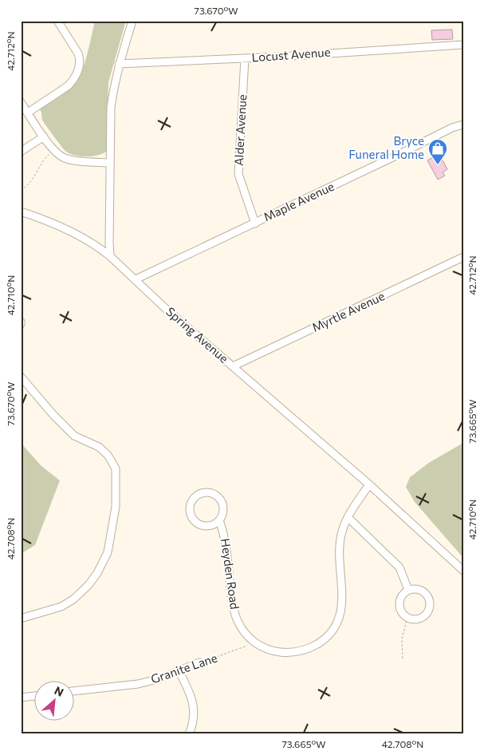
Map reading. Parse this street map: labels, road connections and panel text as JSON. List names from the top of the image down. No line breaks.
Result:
{"streets":{"street":["Locust Avenue","Alder Avenue","Maple Avenue","Myrtle Avenue","Spring Avenue","Heyden Road","Granite Lane"]},"crossings":[["Locust Avenue","Alder Avenue"],["Alder Avenue","Maple Avenue"],["Maple Avenue","Spring Avenue"],["Myrtle Avenue","Spring Avenue"],["Heyden Road","Granite Lane"]],"places":{"shop":["Bryce Funeral Home"]},"north":"top right","coordinates":["73.670°W","42.712°N","42.710°N","73.665°W","42.708°N"]}
